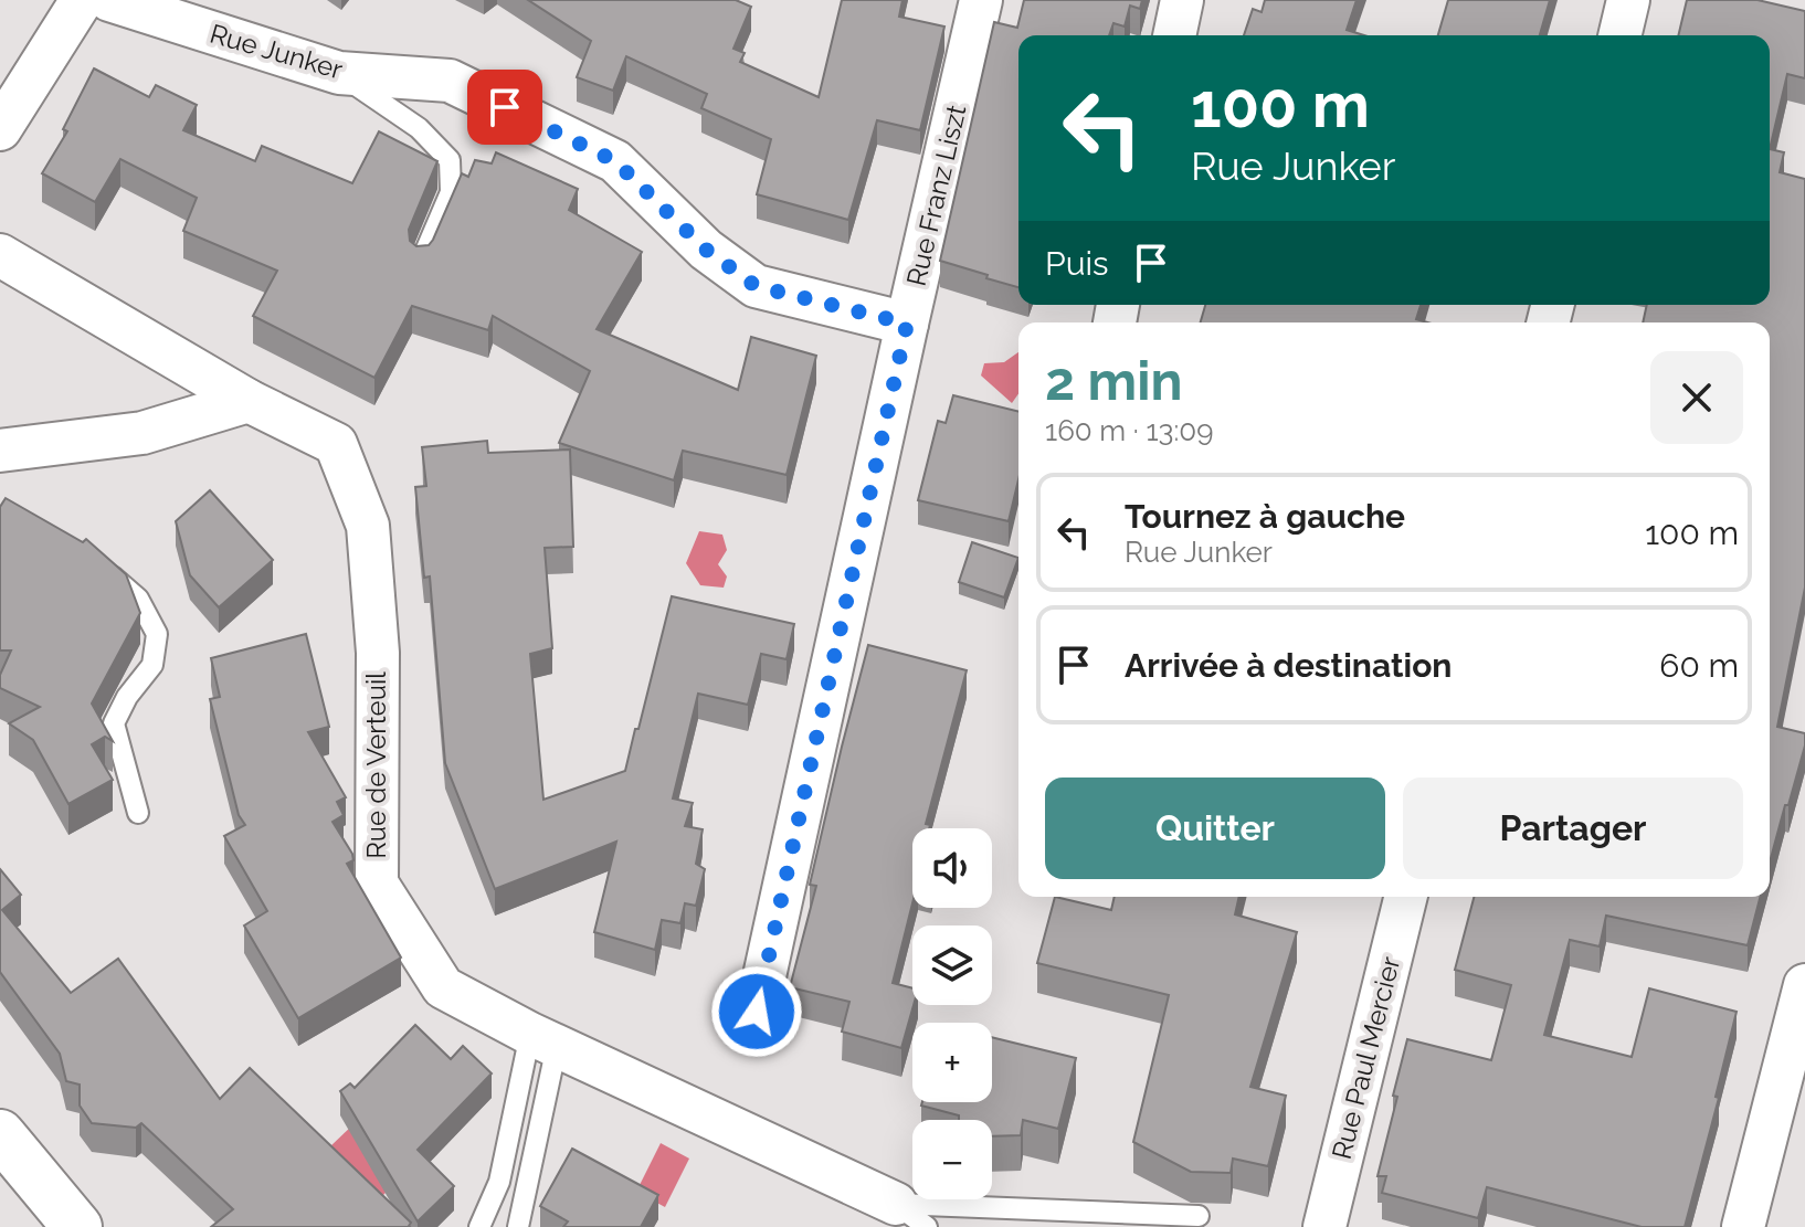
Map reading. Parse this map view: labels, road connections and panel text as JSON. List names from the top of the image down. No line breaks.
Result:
{"streets":{"street":["Rue Junker","Rue Franz Liszt","Rue de Verteuil","Rue Paul Mercier"]},"crossings":[["Rue Junker","Rue Franz Liszt"]],"page":{"turn":["100 m","Rue Junker"],"then":"Puis","heading":["2 min","160 m · 13:09"],"list":[{"name":"Tournez à gauche","note":"Rue Junker","value":"100 m"},{"name":"Arrivée à destination","value":"60 m"}],"buttons":["Quitter","Partager"],"map_buttons":["+","−"]}}
